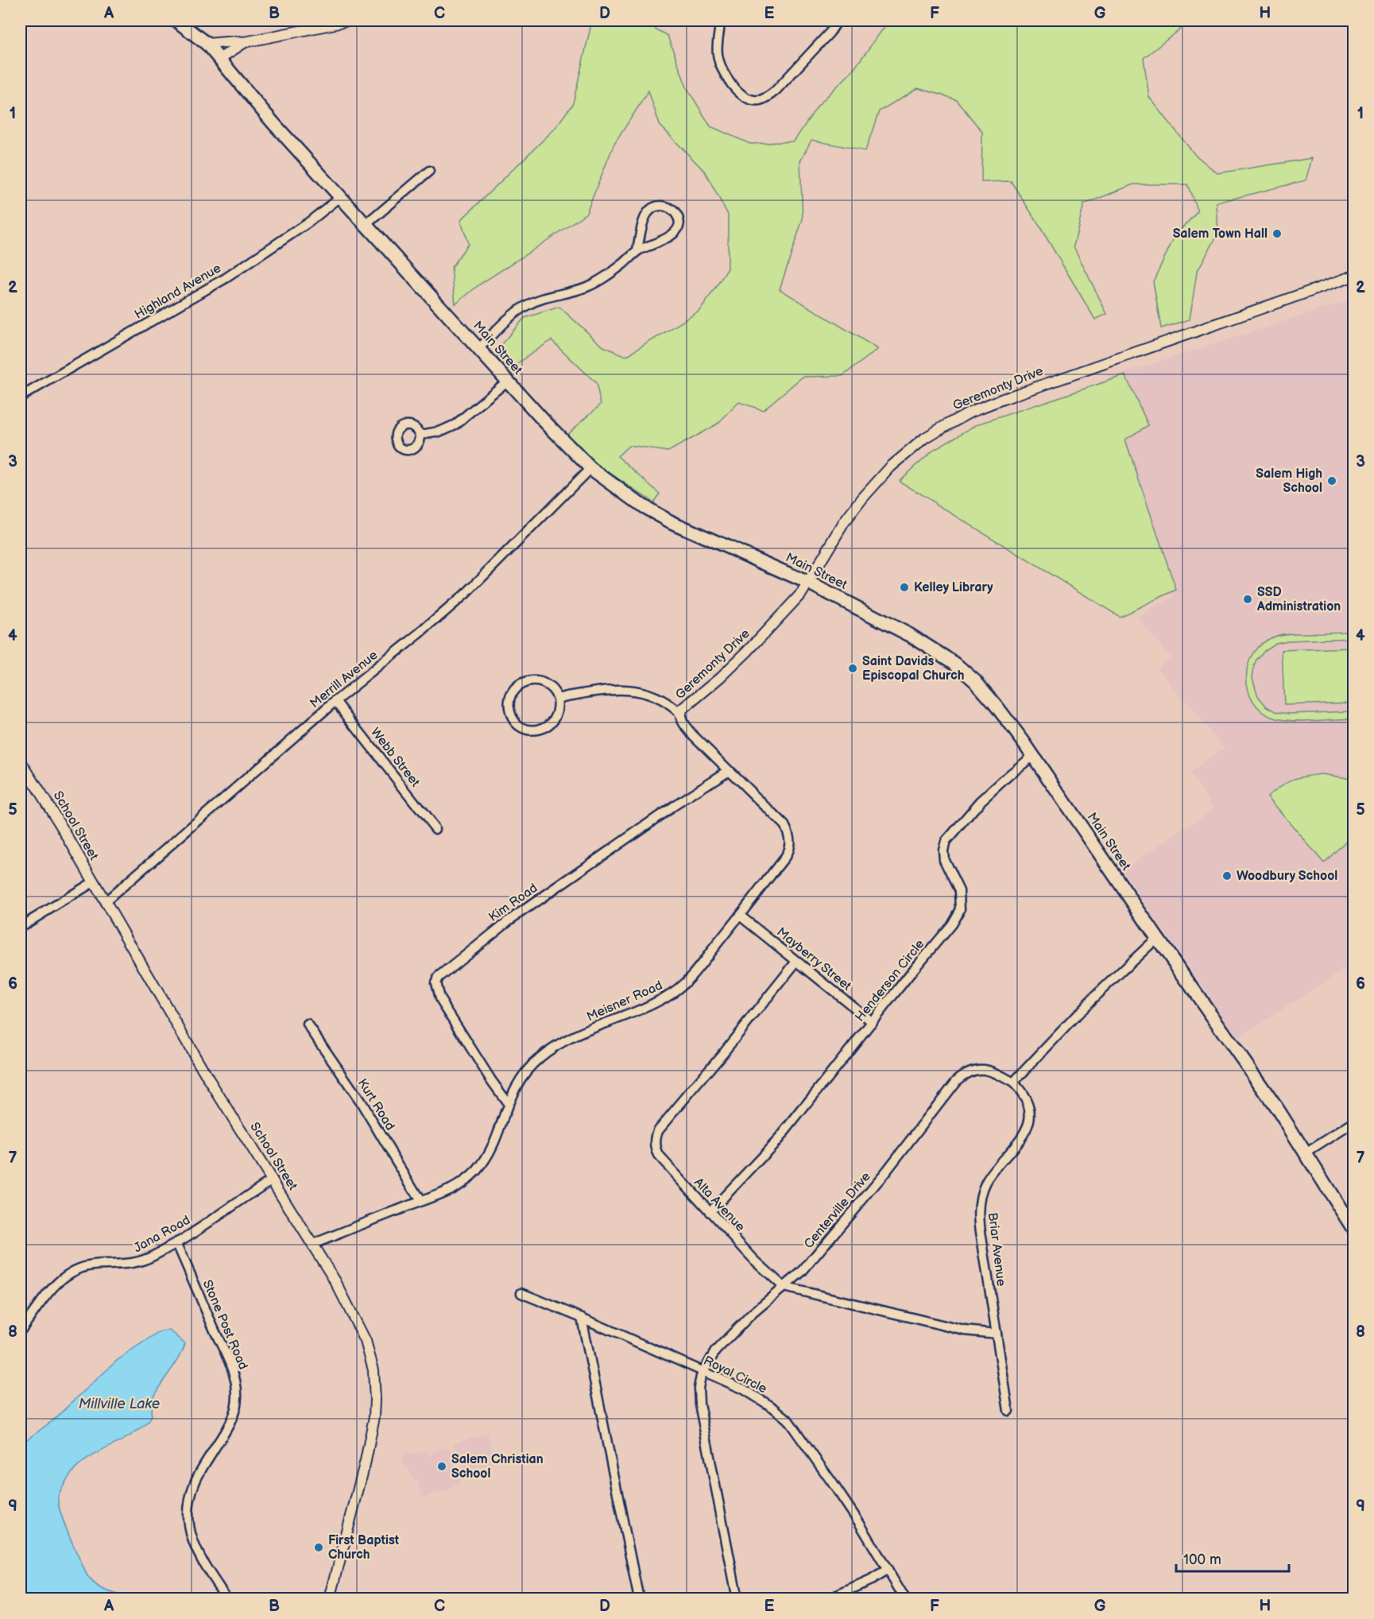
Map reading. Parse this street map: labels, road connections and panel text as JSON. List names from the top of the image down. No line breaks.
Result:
{"streets":{"main road":["Main Street"],"street":["Highland Avenue","Geremonty Drive","Merrill Avenue","Webb Street","School Street","Kim Road","Mayberry Street","Henderson Circle","Meisner Road","Kurt Road","Alta Avenue","Centerville Drive","Jana Road","Briar Avenue","Stone Post Road","Royal Circle"]},"crossings":[["Highland Avenue","Main Street"],["Main Street","Geremonty Drive"],["Main Street","Merrill Avenue"],["Main Street","Henderson Circle"],["Geremonty Drive","Meisner Road"],["Merrill Avenue","Webb Street"],["Merrill Avenue","School Street"],["School Street","Meisner Road"],["School Street","Jana Road"],["Kim Road","Meisner Road"],["Mayberry Street","Henderson Circle"],["Mayberry Street","Meisner Road"],["Mayberry Street","Alta Avenue"],["Henderson Circle","Alta Avenue"],["Meisner Road","Kurt Road"],["Alta Avenue","Centerville Drive"],["Alta Avenue","Briar Avenue"],["Centerville Drive","Briar Avenue"],["Centerville Drive","Royal Circle"],["Jana Road","Stone Post Road"]],"water":["Millville Lake"],"places":["Salem Town Hall","Salem High School","Kelley Library","SSD Administration","Saint Davids Episcopal Church","Woodbury School","Salem Christian School","First Baptist Church"],"scale_bar":"100 m","grid":{"columns":["A","B","C","D","E","F","G","H"],"rows":["1","2","3","4","5","6","7","8","9"]}}
